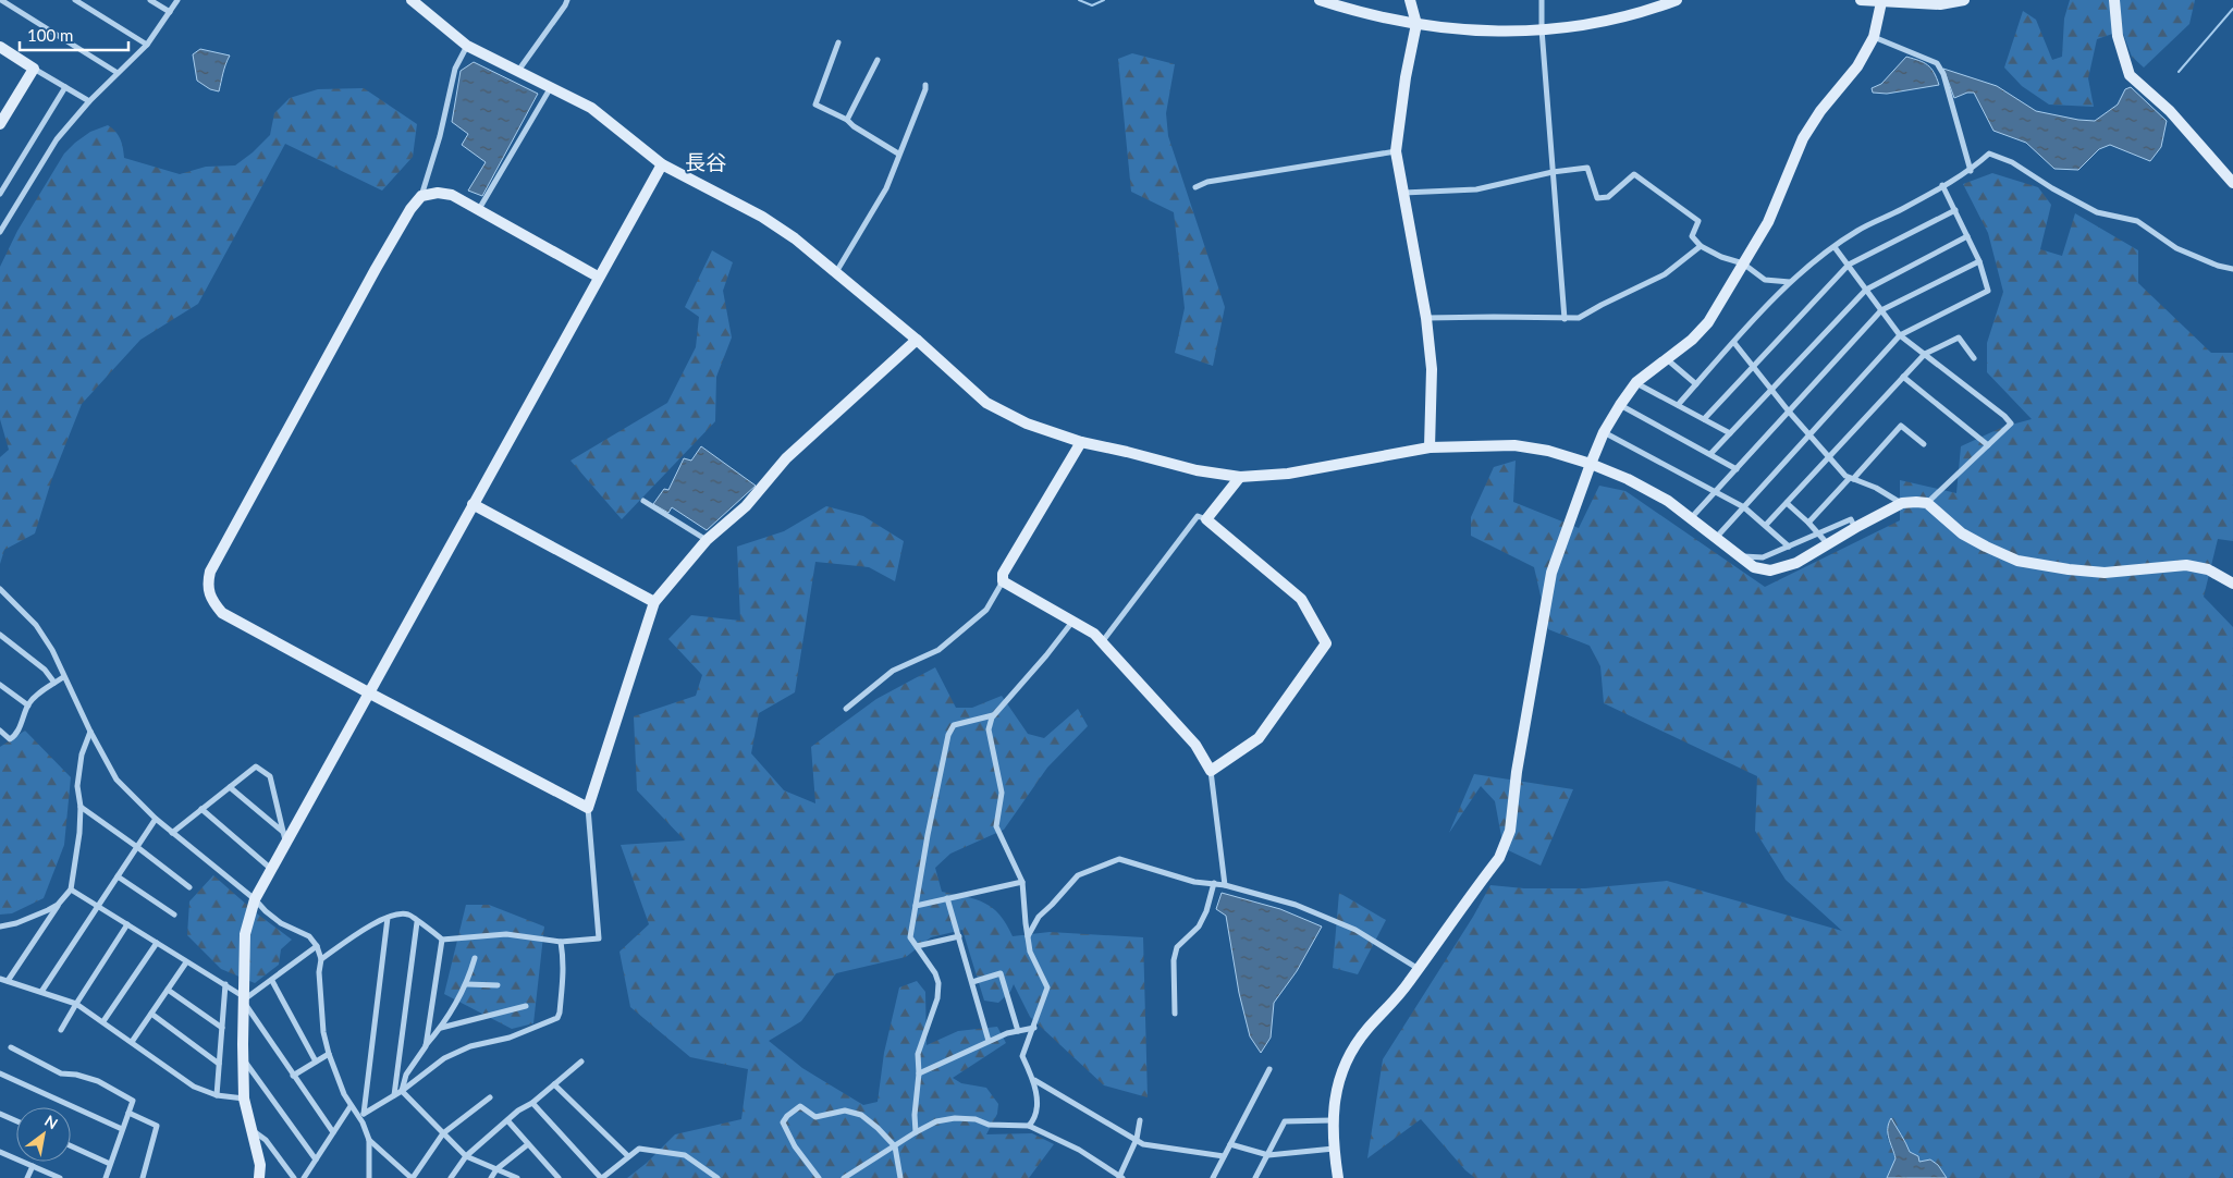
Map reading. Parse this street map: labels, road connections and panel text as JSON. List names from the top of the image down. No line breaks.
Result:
{"districts":["長谷"],"scale_bar":"100 m","north":"top right"}
